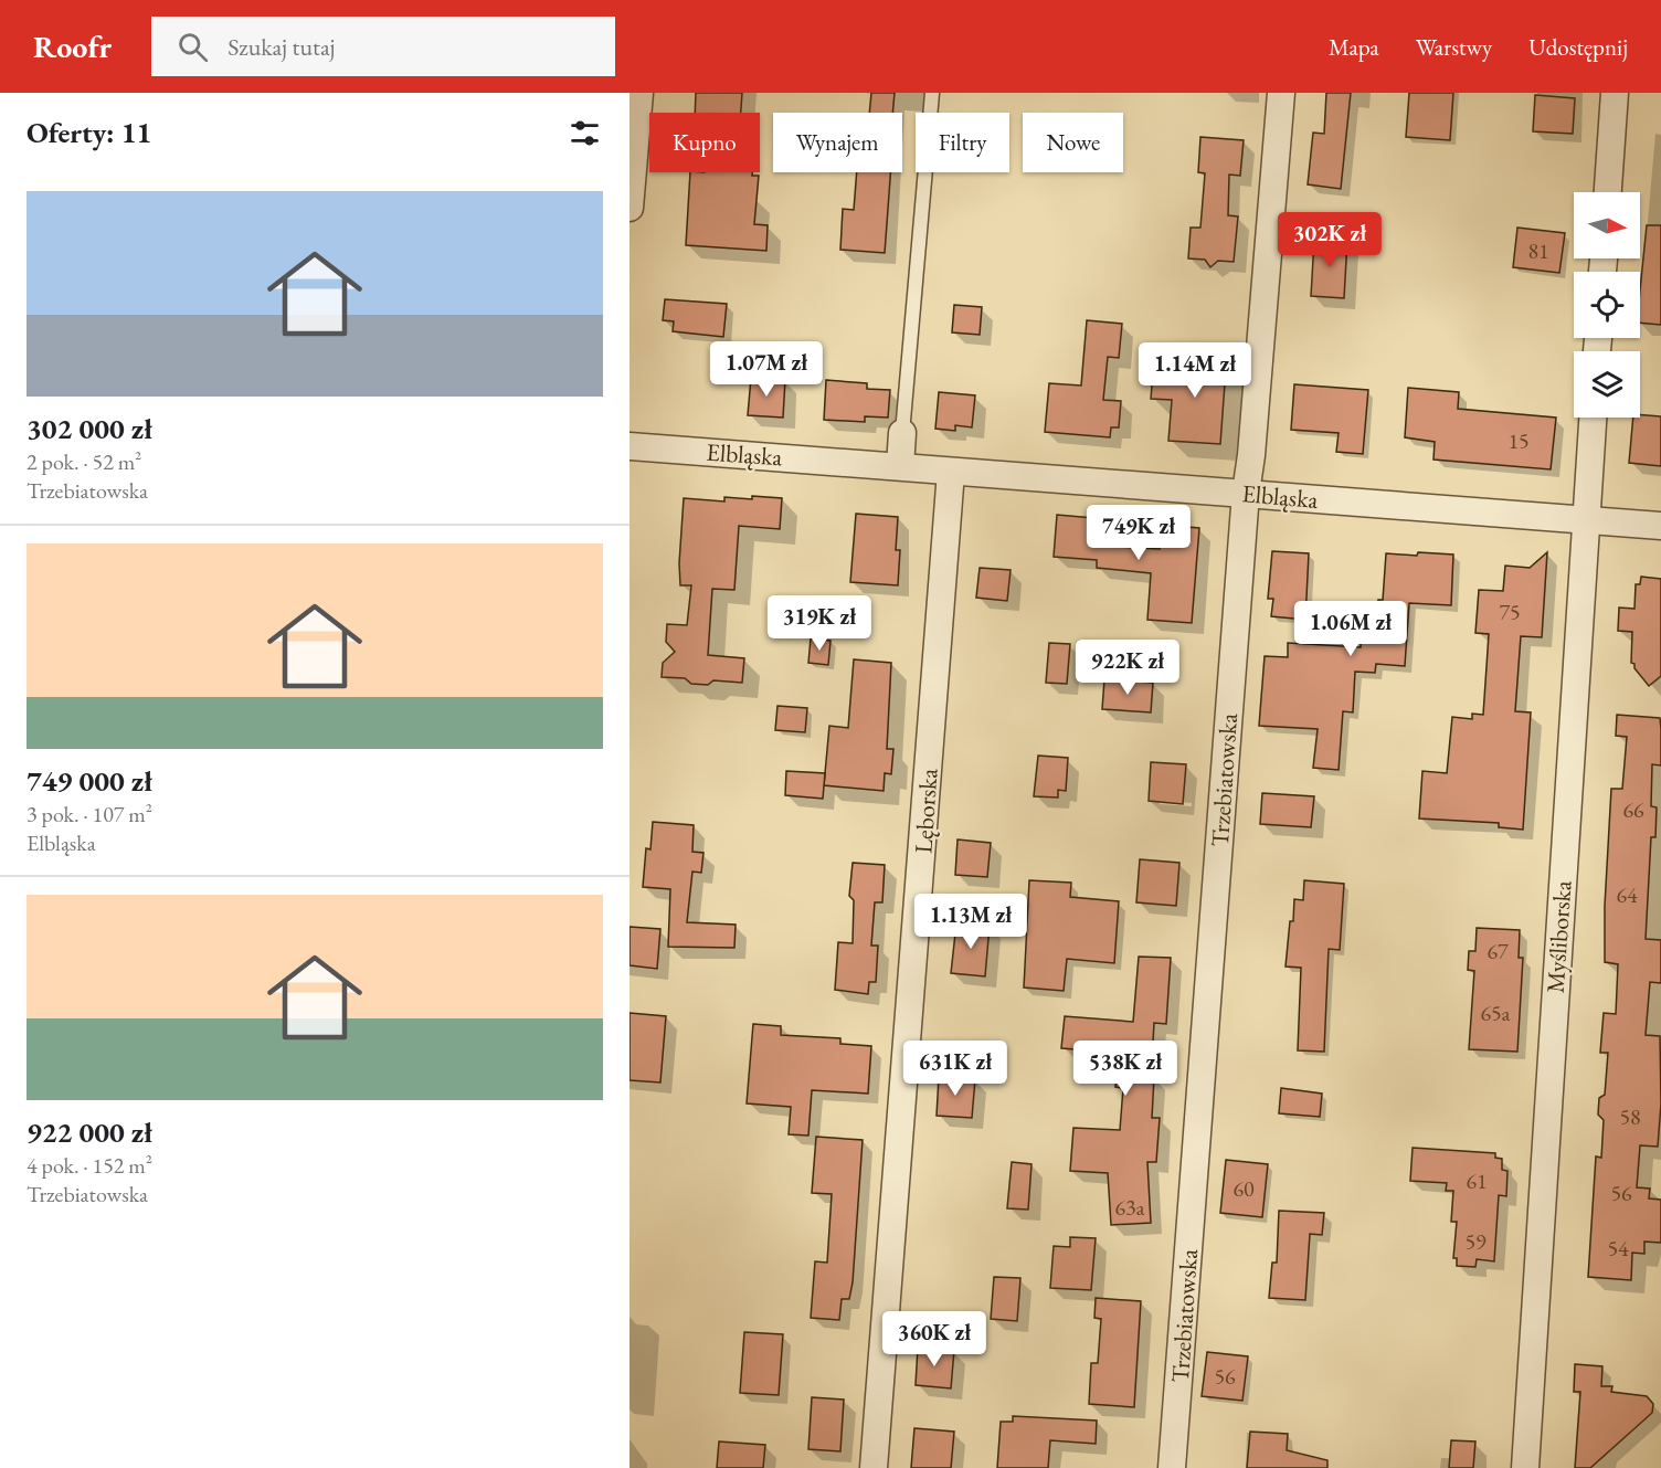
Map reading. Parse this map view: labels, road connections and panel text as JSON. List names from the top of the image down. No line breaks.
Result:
{"streets":{"street":["Elbląska","Trzebiatowska","Lęborska","Myśliborska"]},"crossings":[["Elbląska","Trzebiatowska"],["Elbląska","Lęborska"],["Elbląska","Myśliborska"]],"house_numbers":["81","15","75","66","64","67","65a","58","61","60","56","63a","59","54","56"],"north":"right","page":{"header":"Roofr","search":"Szukaj tutaj","nav":["Mapa","Warstwy","Udostępnij"],"heading":"Oferty: 11","chip":["Kupno","Wynajem","Filtry","Nowe"],"list":[{"name":"302 000 zł","note":"2 pok. · 52 m² · Trzebiatowska"},{"name":"749 000 zł","note":"3 pok. · 107 m² · Elbląska"},{"name":"922 000 zł","note":"4 pok. · 152 m² · Trzebiatowska"}],"price":["302K zł","1.07M zł","1.14M zł","749K zł","319K zł","1.06M zł","922K zł","1.13M zł","631K zł","538K zł","360K zł"]}}
